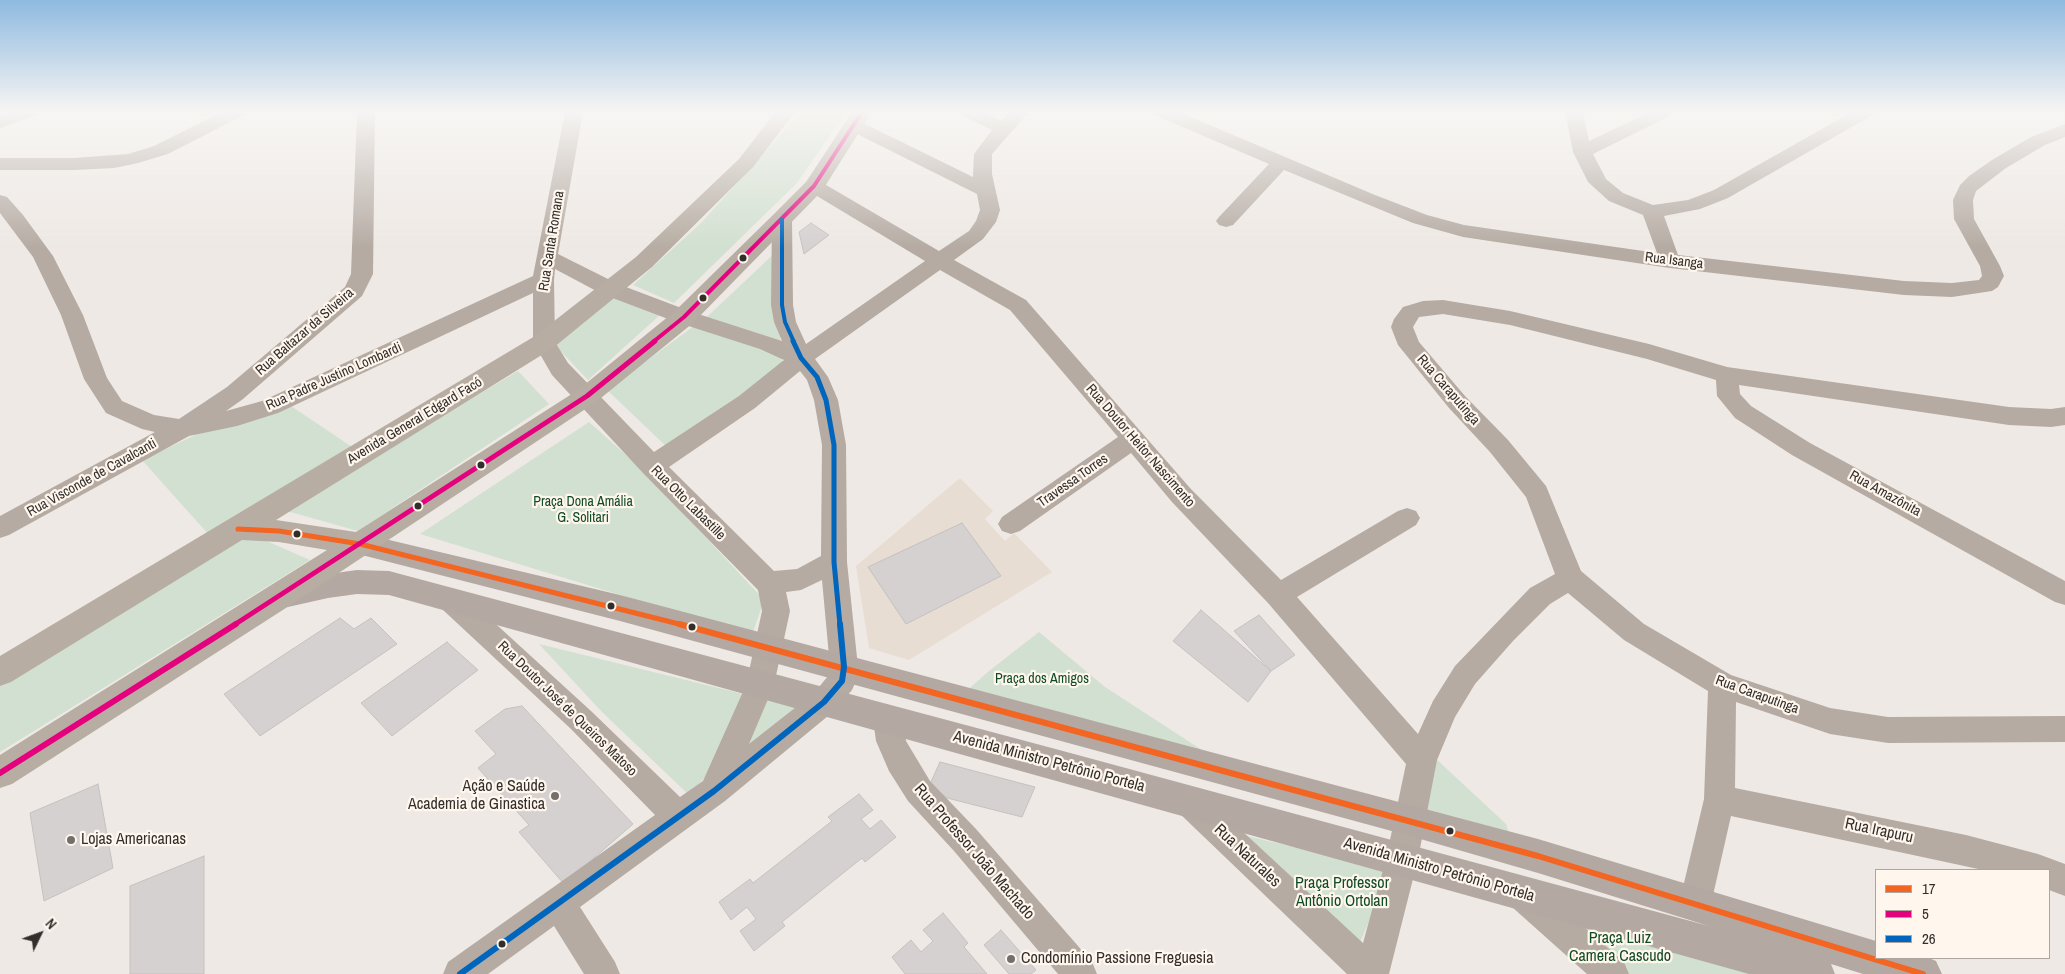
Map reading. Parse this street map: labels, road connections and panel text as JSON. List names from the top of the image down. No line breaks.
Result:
{"streets":{"main road":["Avenida General Edgard Facó","Avenida Ministro Petrônio Portela"],"street":["Rua Santa Romana","Rua Isanga","Rua Baltazar da Silveira","Rua Padre Justino Lombardi","Rua Caraputinga","Rua Doutor Heitor Nascimento","Rua Visconde de Cavalcanti","Travessa Torres","Rua Amazônita","Rua Otto Labastille","Rua Doutor José de Queiros Matoso","Rua Irapuru","Rua Professor João Machado","Rua Naturales"]},"crossings":[["Rua Santa Romana","Rua Padre Justino Lombardi"],["Rua Santa Romana","Avenida General Edgard Facó"],["Rua Santa Romana","Rua Otto Labastille"],["Rua Baltazar da Silveira","Rua Padre Justino Lombardi"],["Rua Baltazar da Silveira","Rua Visconde de Cavalcanti"],["Rua Padre Justino Lombardi","Rua Visconde de Cavalcanti"],["Rua Caraputinga","Rua Amazônita"],["Avenida General Edgard Facó","Rua Otto Labastille"],["Rua Doutor Heitor Nascimento","Travessa Torres"],["Rua Otto Labastille","Avenida Ministro Petrônio Portela"],["Rua Doutor José de Queiros Matoso","Avenida Ministro Petrônio Portela"],["Avenida Ministro Petrônio Portela","Rua Professor João Machado"],["Avenida Ministro Petrônio Portela","Rua Naturales"]],"parks":["Praça Dona Amália G. Solitari","Praça dos Amigos","Praça Professor Antônio Ortolan","Praça Luiz Camera Cascudo"],"places":["Ação e Saúde Academia de Ginastica","Lojas Americanas","Condomínio Passione Freguesia"],"lines":["transit line 5","transit line 26","transit line 17"],"legend":["17","5","26"],"north":"top right"}
